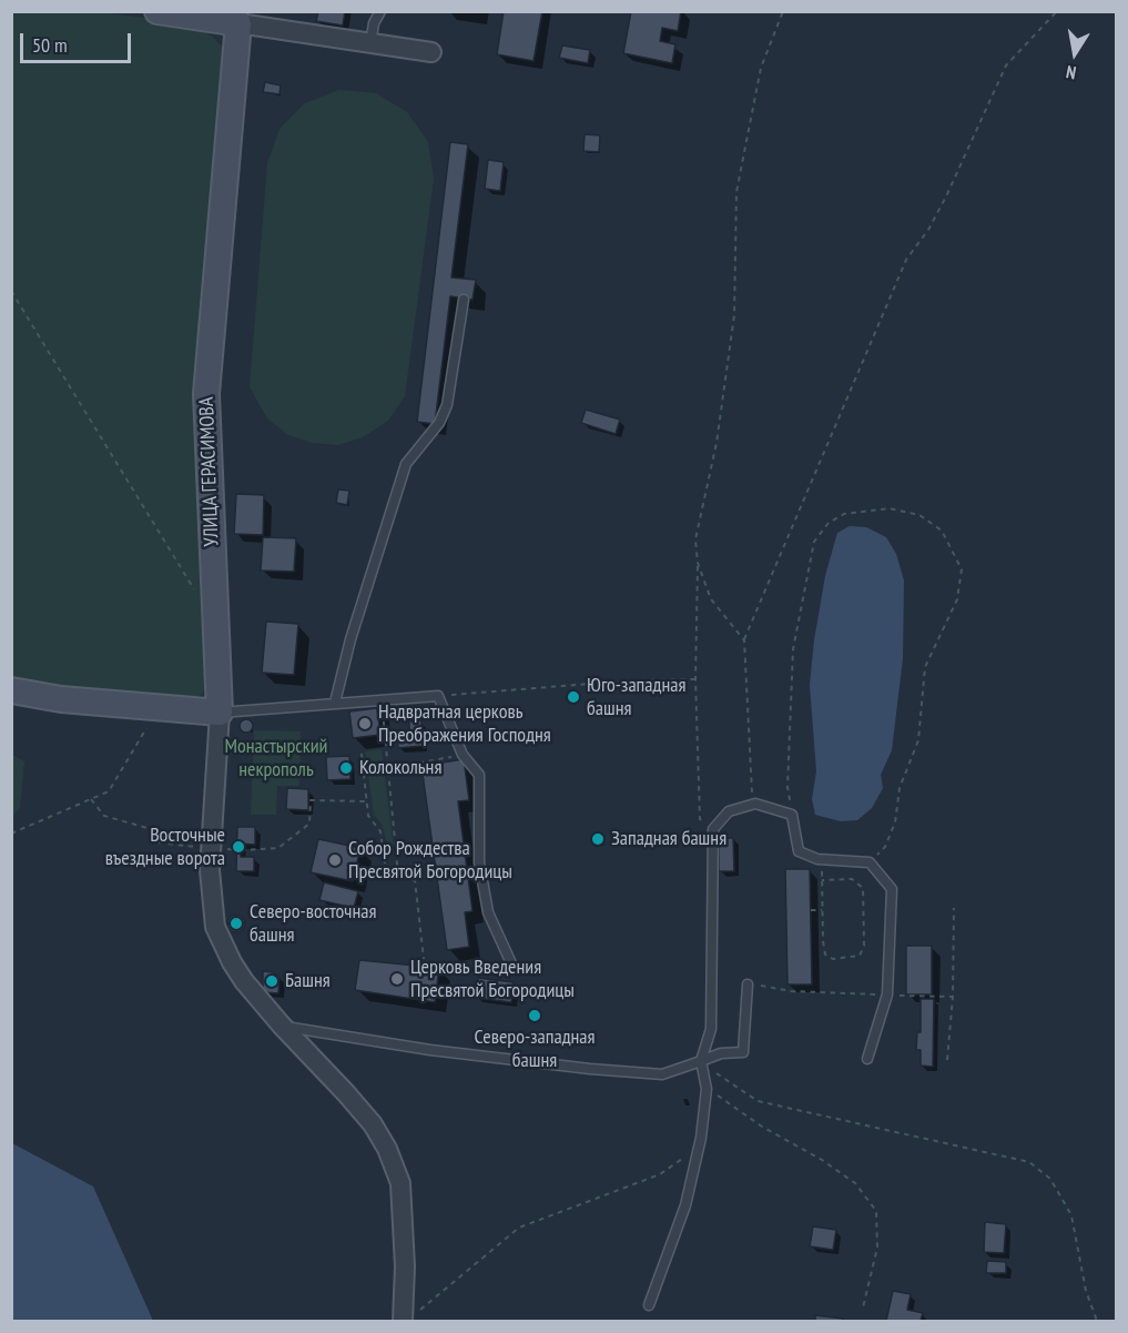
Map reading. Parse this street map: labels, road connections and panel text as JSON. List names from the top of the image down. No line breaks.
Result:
{"streets":{"street":["УЛИЦА ГЕРАСИМОВА"]},"parks":["Монастырский некрополь"],"places":["Юго-западная башня","Надвратная церковь Преображения Господня","Колокольня","Западная башня","Восточные въездные ворота","Собор Рождества Пресвятой Богородицы","Северо-восточная башня","Церковь Введения Пресвятой Богородицы","Башня","Северо-западная башня"],"scale_bar":"50 m","north":"bottom"}
